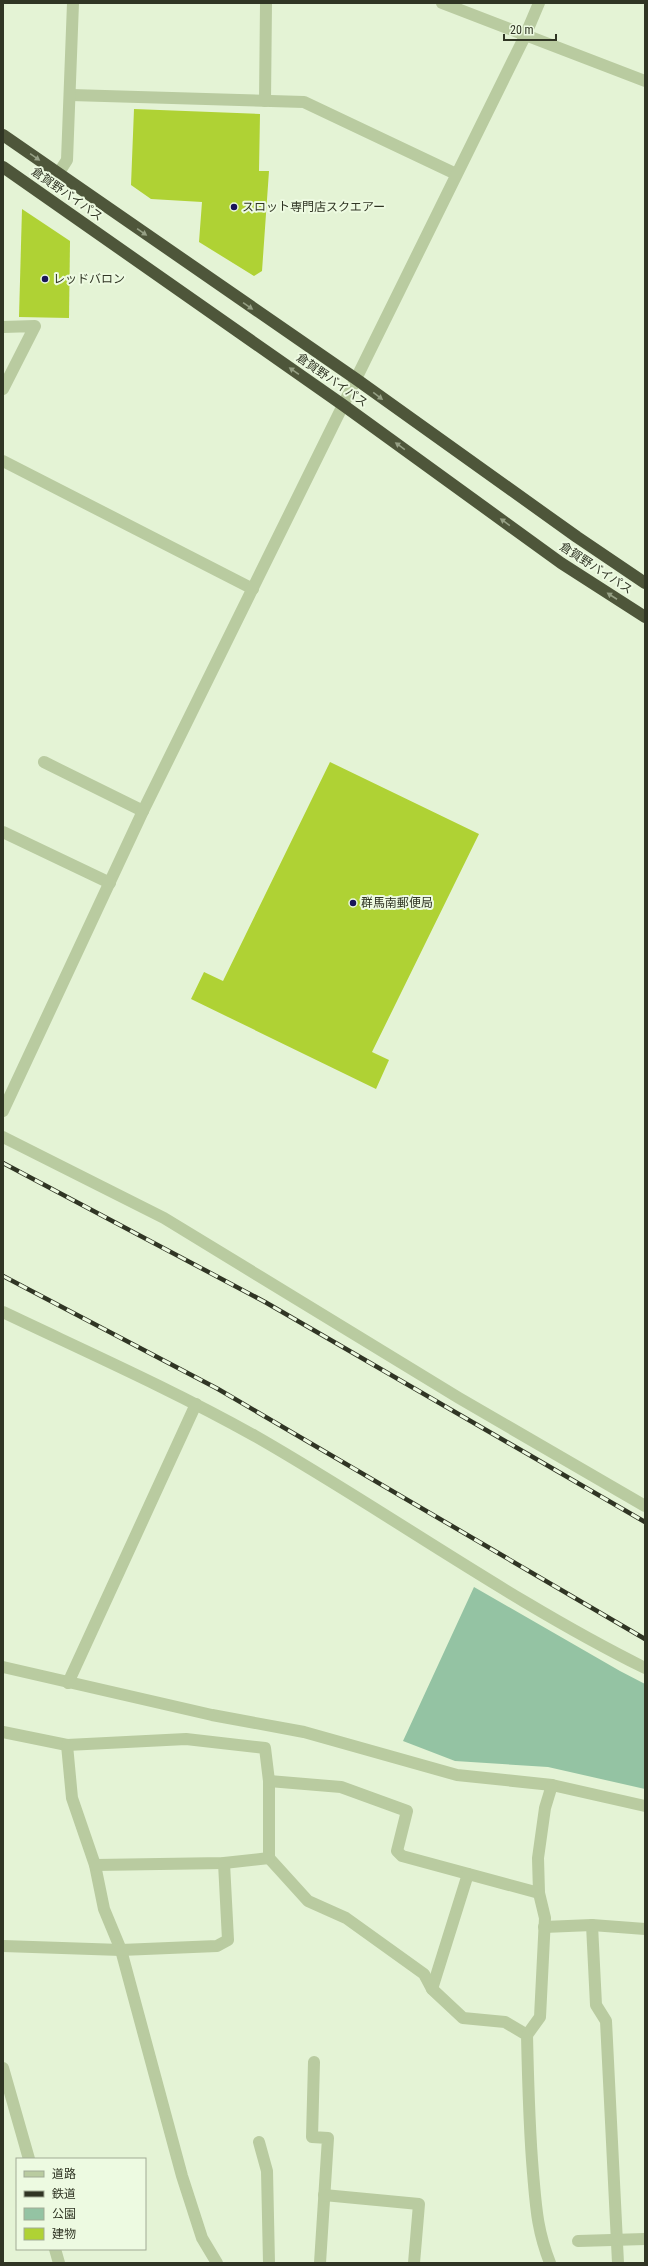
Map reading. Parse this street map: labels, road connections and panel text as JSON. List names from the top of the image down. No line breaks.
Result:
{"streets":{"highway":["倉賀野バイパス"]},"places":["スロット専門店スクエアー","レッドバロン","群馬南郵便局"],"legend":["道路","鉄道","公園","建物"],"scale_bar":"20 m"}
